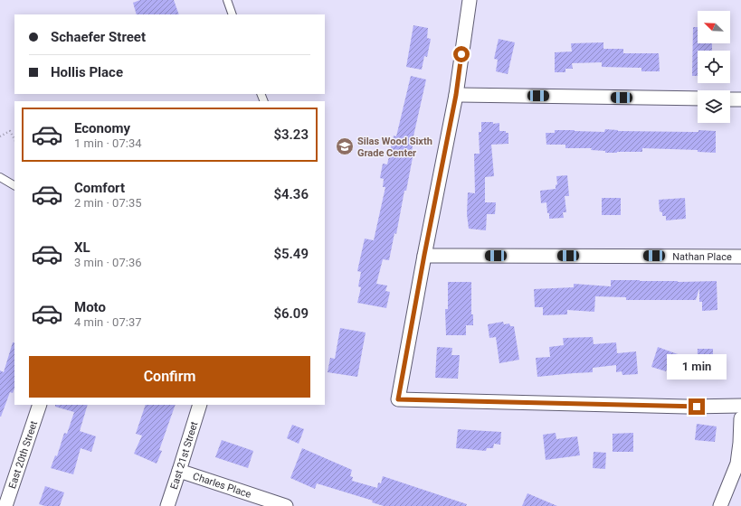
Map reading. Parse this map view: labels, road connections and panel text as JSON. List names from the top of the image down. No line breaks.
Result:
{"streets":{"street":["Nathan Place","East 20th Street","East 21st Street","Charles Place"]},"crossings":[["East 21st Street","Charles Place"]],"places":{"school or university":["Silas Wood Sixth Grade Center"]},"north":"top left","page":{"banner":["Schaefer Street","Hollis Place"],"list":[{"name":"Economy","note":"1 min · 07:34","value":"$3.23"},{"name":"Comfort","note":"2 min · 07:35","value":"$4.36"},{"name":"XL","note":"3 min · 07:36","value":"$5.49"},{"name":"Moto","note":"4 min · 07:37","value":"$6.09"}],"buttons":"Confirm","bubble":"1 min"}}
